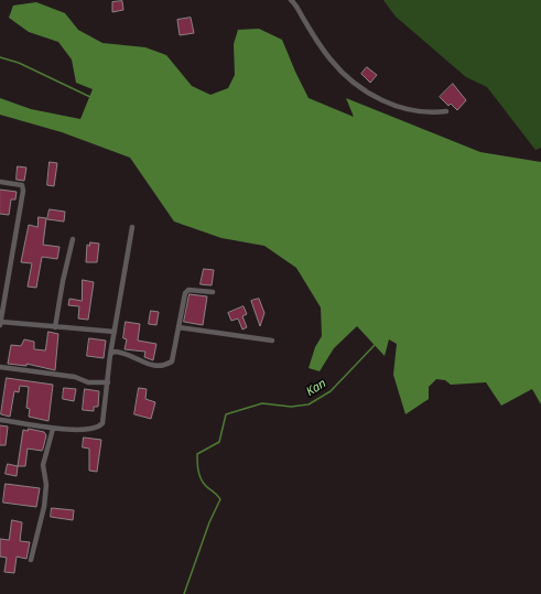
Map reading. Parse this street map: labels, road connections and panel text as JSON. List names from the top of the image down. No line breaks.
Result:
{"water":["Kan"]}
